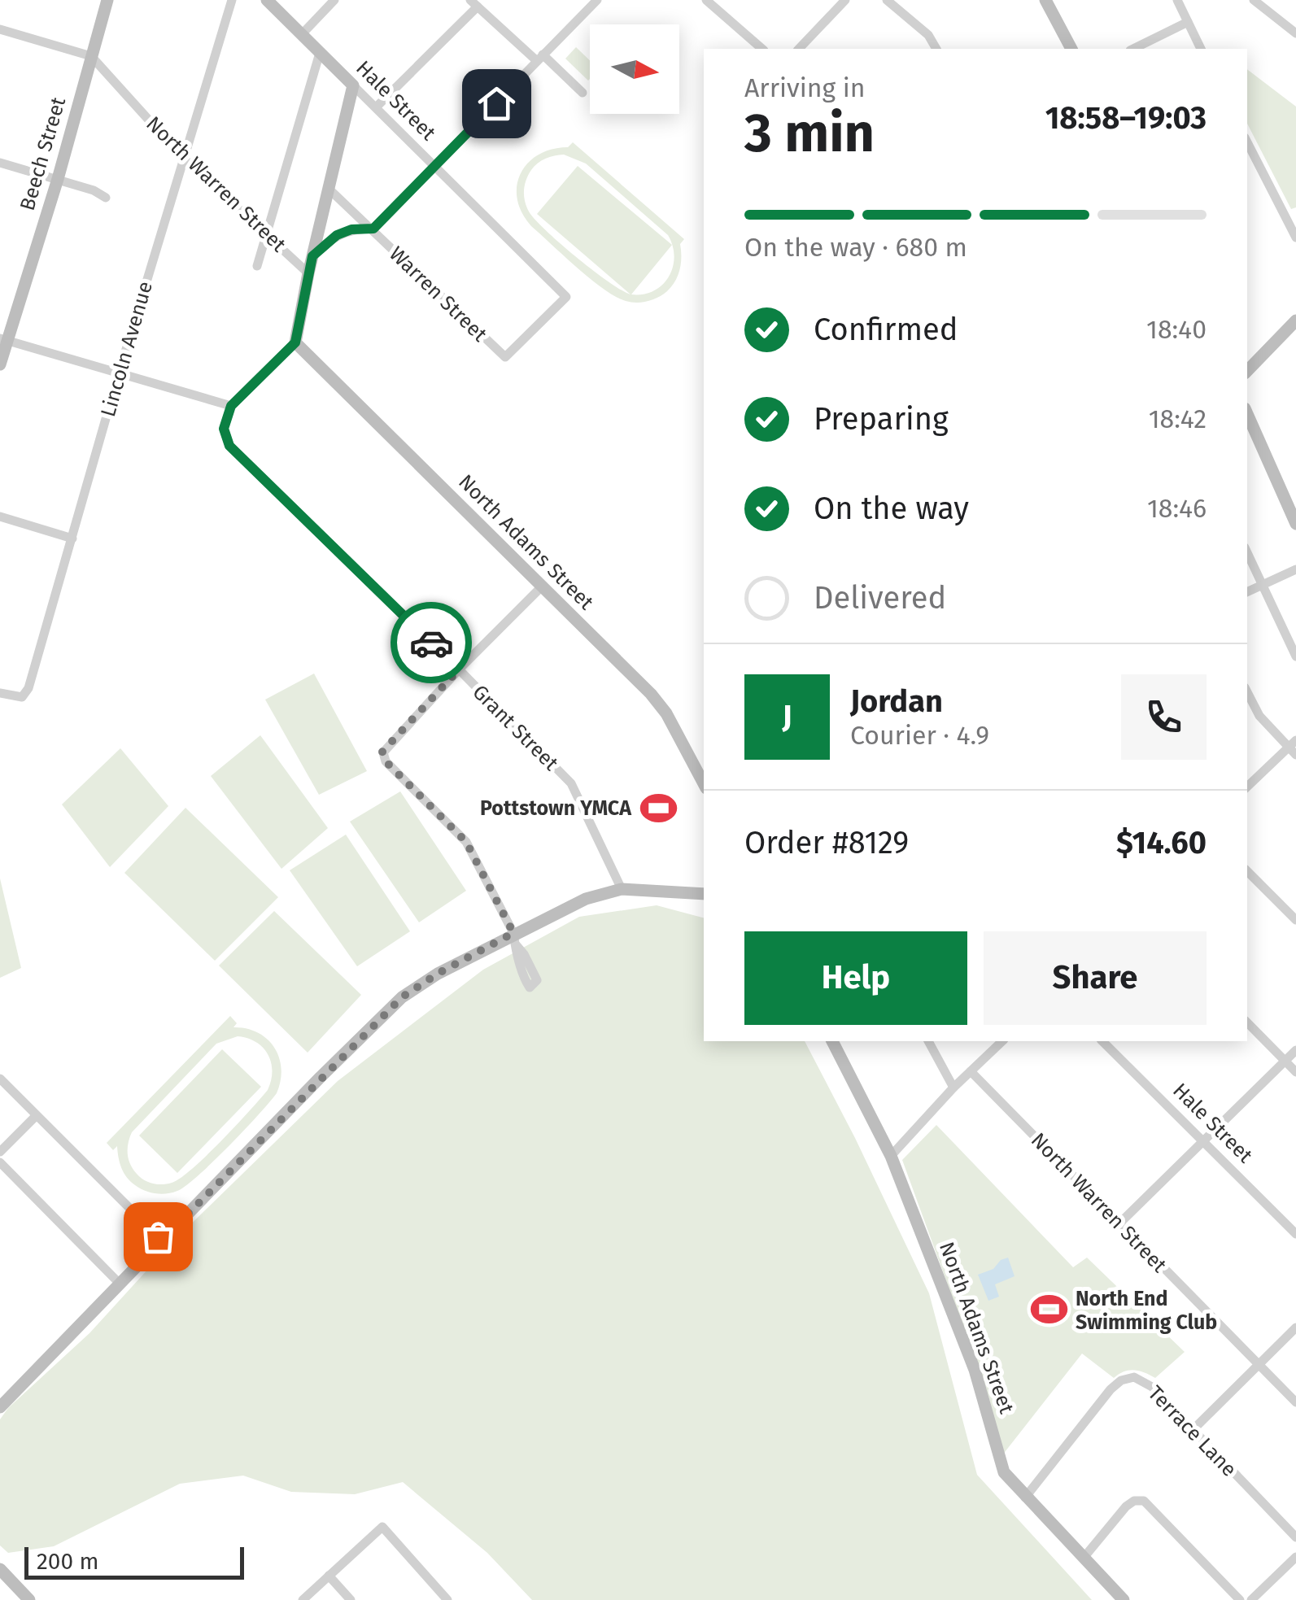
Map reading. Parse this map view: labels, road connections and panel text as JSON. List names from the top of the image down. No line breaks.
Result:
{"streets":{"street":["Hale Street","Beech Street","North Warren Street","Warren Street","Lincoln Avenue","North Adams Street","Grant Street","Terrace Lane"]},"crossings":[["Hale Street","Warren Street"],["Beech Street","North Warren Street"],["North Warren Street","Lincoln Avenue"],["North Adams Street","Terrace Lane"]],"places":{"sports":["Pottstown YMCA","North End Swimming Club"]},"scale_bar":"200 m","north":"right","page":{"heading":["3 min","Arriving in","18:58–19:03"],"panel":["Jordan","Courier · 4.9","Order #8129","$14.60"],"bar":"On the way · 680 m","list":[["Confirmed","18:40"],["Preparing","18:42"],["On the way","18:46"],"Delivered"],"round":"J","buttons":["Help","Share"],"scale":"200 m"}}
